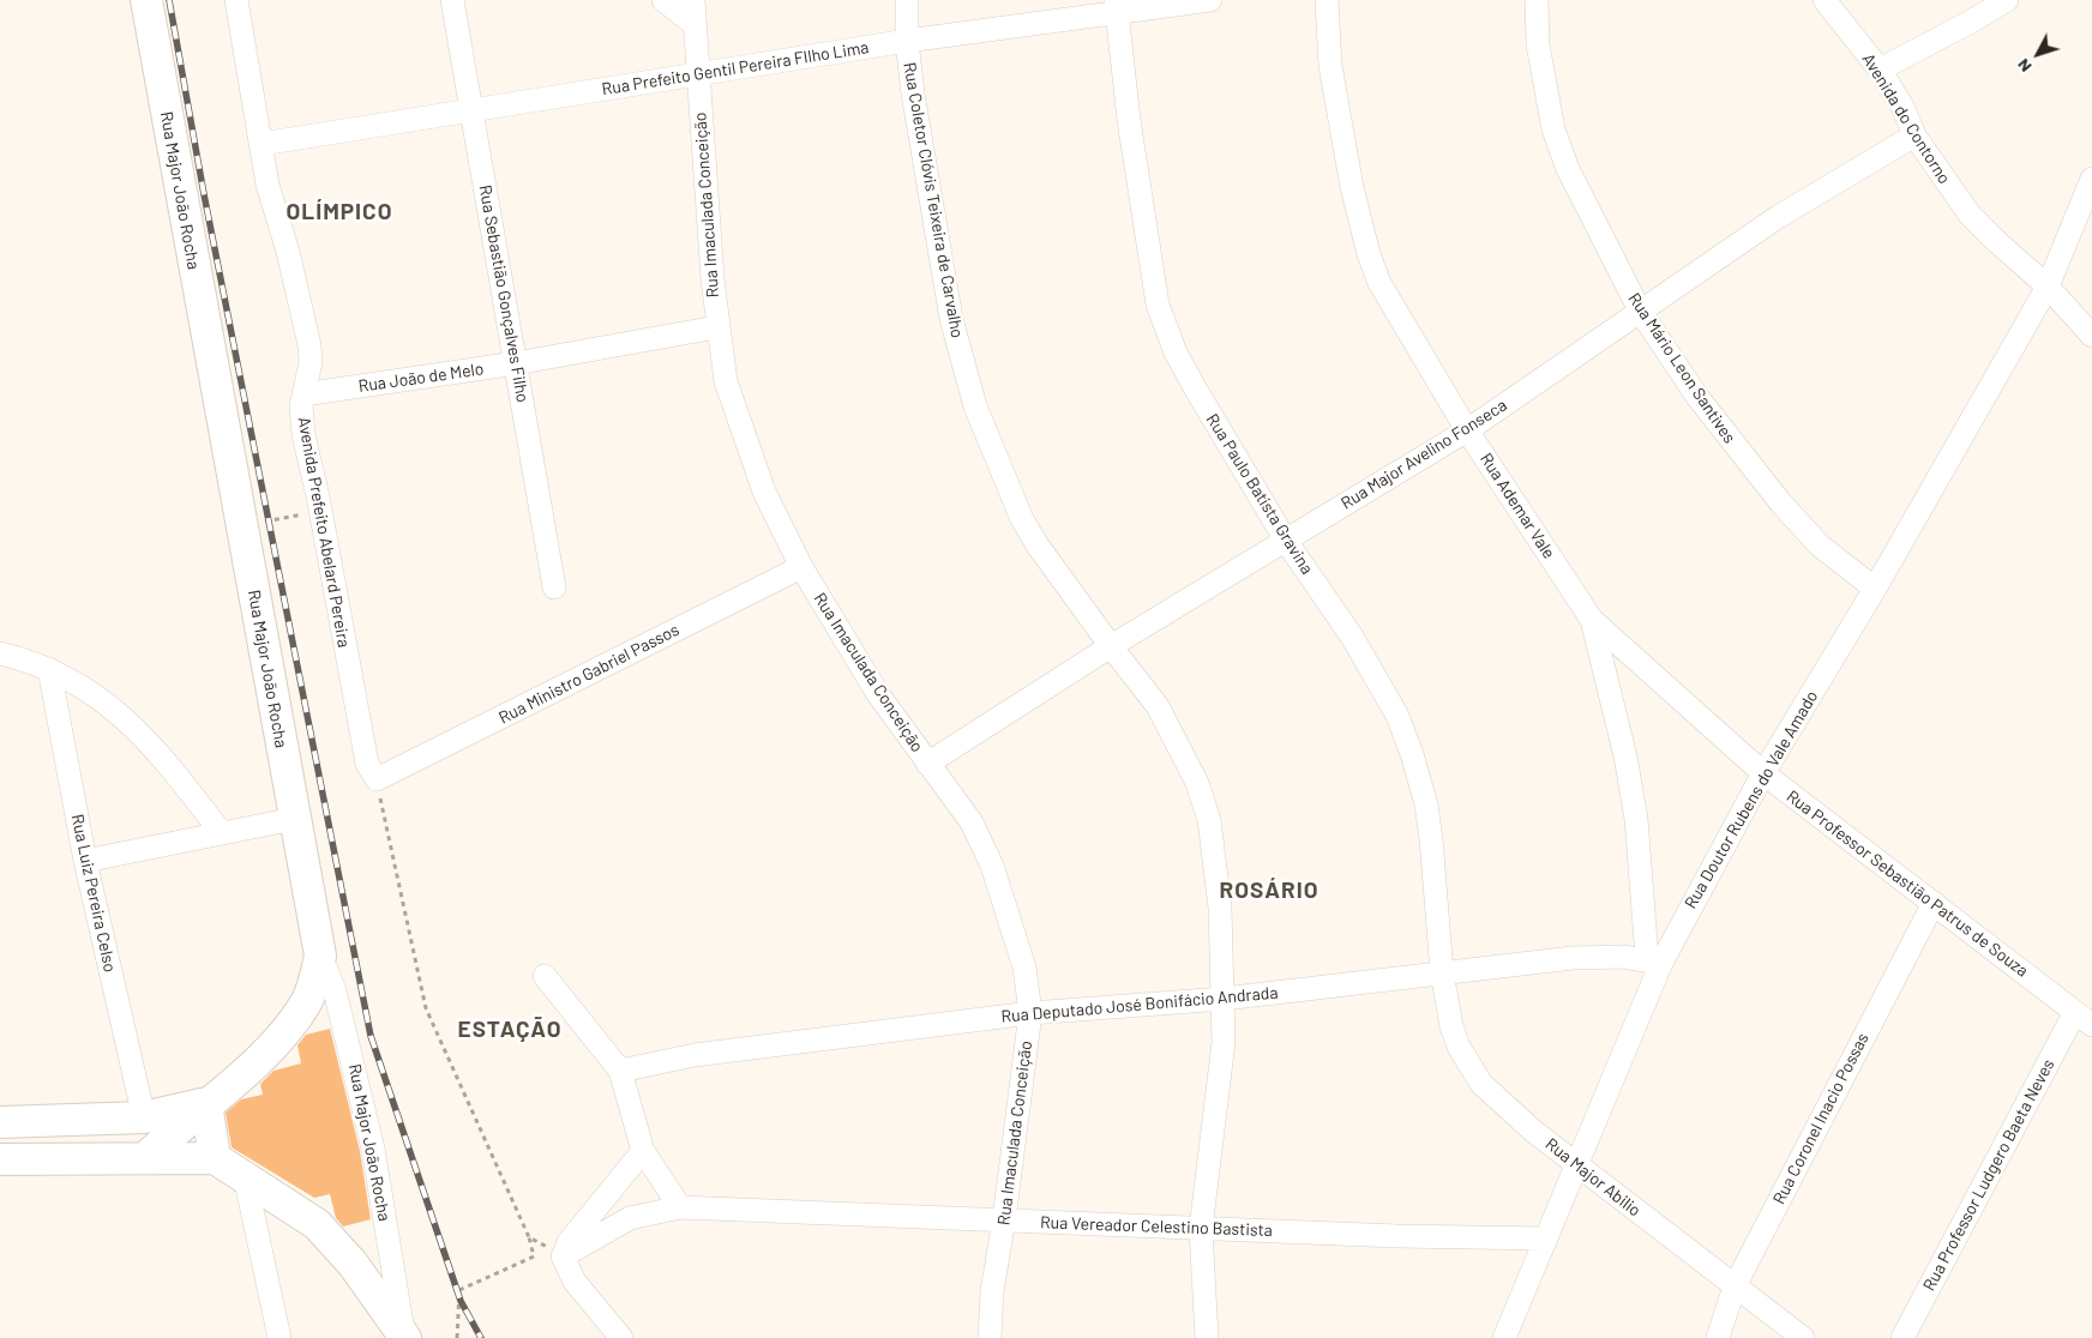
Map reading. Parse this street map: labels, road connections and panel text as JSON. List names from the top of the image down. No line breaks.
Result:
{"streets":{"main road":["Rua Major João Rocha"],"street":["Rua Prefeito Gentil Pereira FIlho Lima","Avenida do Contorno","Rua Coletor Clóvis Teixeira de Carvalho","Rua Imaculada Conceição","Rua Sebastião Gonçalves Filho","Rua Mário Leon Santives","Rua João de Melo","Rua Major Avelino Fonseca","Rua Paulo Batista Gravina","Rua Ademar Vale","Avenida Prefeito Abelard Pereira","Rua Ministro Gabriel Passos","Rua Doutor Rubens do Vale Amado","Rua Professor Sebastião Patrus de Souza","Rua Luiz Pereira Celso","Rua Deputado José Bonifácio Andrada","Rua Coronel Inacio Possas","Rua Professor Ludgero Baeta Neves","Rua Major Abilio","Rua Vereador Celestino Bastista"]},"crossings":[["Rua Prefeito Gentil Pereira FIlho Lima","Rua Coletor Clóvis Teixeira de Carvalho"],["Rua Prefeito Gentil Pereira FIlho Lima","Rua Imaculada Conceição"],["Rua Prefeito Gentil Pereira FIlho Lima","Rua Sebastião Gonçalves Filho"],["Rua Prefeito Gentil Pereira FIlho Lima","Rua Paulo Batista Gravina"],["Rua Prefeito Gentil Pereira FIlho Lima","Avenida Prefeito Abelard Pereira"],["Avenida do Contorno","Rua Major Avelino Fonseca"],["Avenida do Contorno","Rua Doutor Rubens do Vale Amado"],["Rua Major João Rocha","Rua Luiz Pereira Celso"],["Rua Coletor Clóvis Teixeira de Carvalho","Rua Major Avelino Fonseca"],["Rua Coletor Clóvis Teixeira de Carvalho","Rua Deputado José Bonifácio Andrada"],["Rua Coletor Clóvis Teixeira de Carvalho","Rua Vereador Celestino Bastista"],["Rua Imaculada Conceição","Rua João de Melo"],["Rua Imaculada Conceição","Rua Major Avelino Fonseca"],["Rua Imaculada Conceição","Rua Ministro Gabriel Passos"],["Rua Imaculada Conceição","Rua Deputado José Bonifácio Andrada"],["Rua Imaculada Conceição","Rua Vereador Celestino Bastista"],["Rua Sebastião Gonçalves Filho","Rua João de Melo"],["Rua Mário Leon Santives","Rua Major Avelino Fonseca"],["Rua Mário Leon Santives","Rua Doutor Rubens do Vale Amado"],["Rua João de Melo","Avenida Prefeito Abelard Pereira"],["Rua Major Avelino Fonseca","Rua Paulo Batista Gravina"],["Rua Major Avelino Fonseca","Rua Ademar Vale"],["Rua Paulo Batista Gravina","Rua Deputado José Bonifácio Andrada"],["Rua Paulo Batista Gravina","Rua Major Abilio"],["Rua Ademar Vale","Rua Doutor Rubens do Vale Amado"],["Rua Ademar Vale","Rua Professor Sebastião Patrus de Souza"],["Rua Ademar Vale","Rua Deputado José Bonifácio Andrada"],["Avenida Prefeito Abelard Pereira","Rua Ministro Gabriel Passos"],["Rua Doutor Rubens do Vale Amado","Rua Professor Sebastião Patrus de Souza"],["Rua Doutor Rubens do Vale Amado","Rua Deputado José Bonifácio Andrada"],["Rua Doutor Rubens do Vale Amado","Rua Major Abilio"],["Rua Doutor Rubens do Vale Amado","Rua Vereador Celestino Bastista"],["Rua Professor Sebastião Patrus de Souza","Rua Coronel Inacio Possas"],["Rua Professor Sebastião Patrus de Souza","Rua Professor Ludgero Baeta Neves"],["Rua Deputado José Bonifácio Andrada","Rua Major Abilio"],["Rua Coronel Inacio Possas","Rua Major Abilio"]],"districts":["OLÍMPICO","ROSÁRIO","ESTAÇÃO"],"north":"bottom left"}
